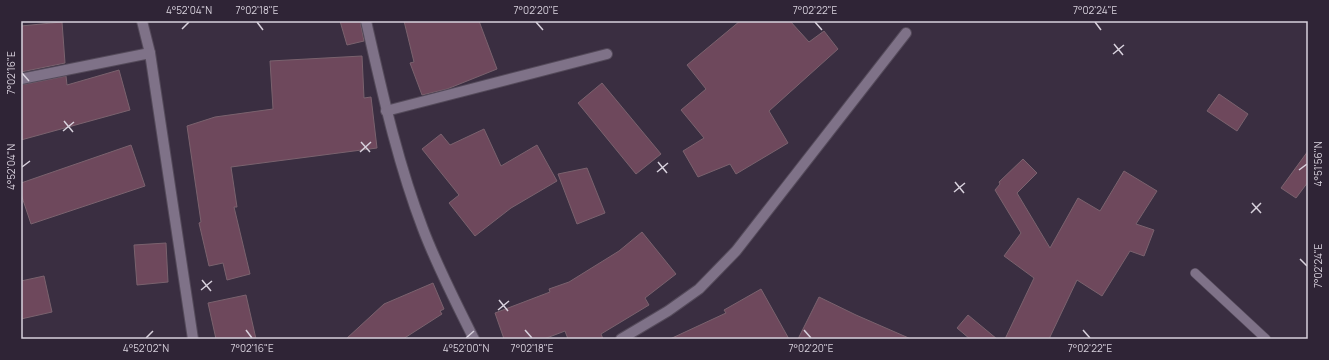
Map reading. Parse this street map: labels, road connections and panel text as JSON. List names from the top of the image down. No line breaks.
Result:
{"coordinates":["4°52'04\"N","7°02'18\"E","7°02'20\"E","7°02'22\"E","7°02'24\"E","7°02'16\"E","4°51'56\"N","4°52'02\"N","4°52'00\"N"]}
